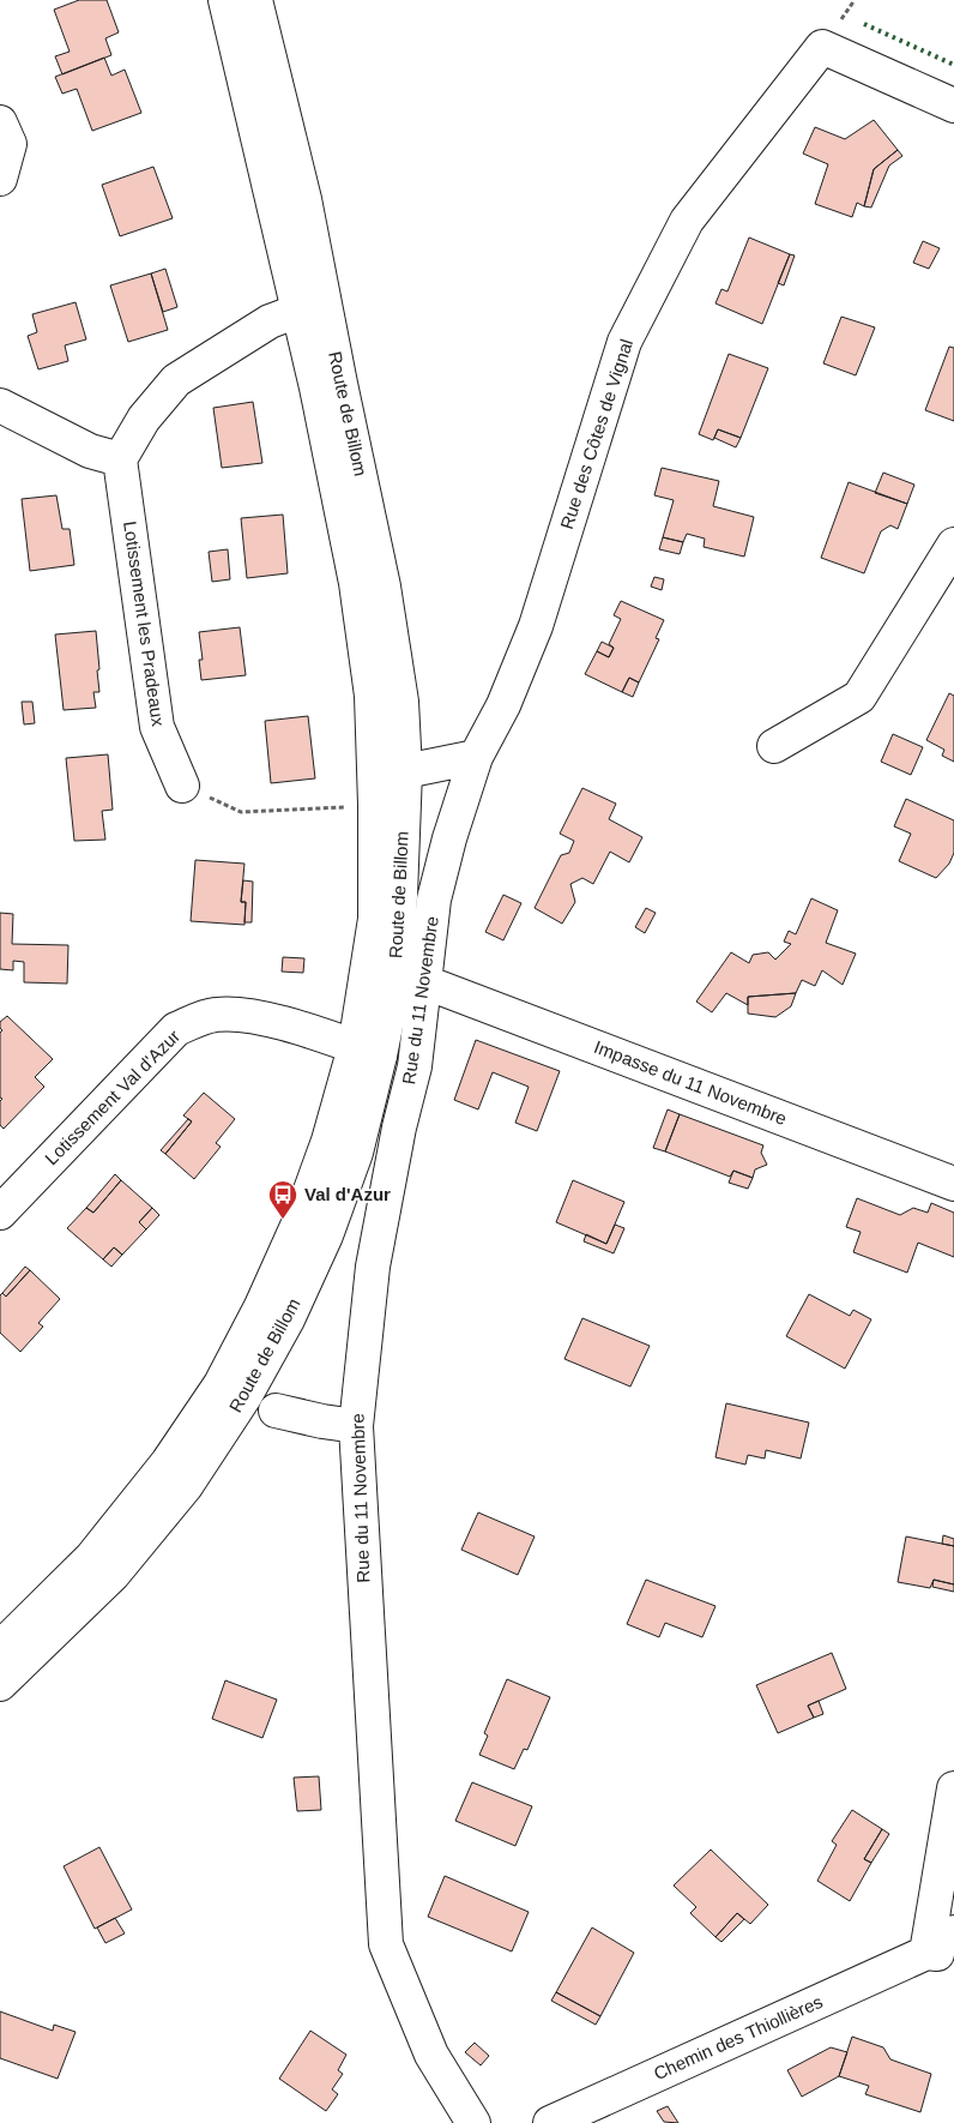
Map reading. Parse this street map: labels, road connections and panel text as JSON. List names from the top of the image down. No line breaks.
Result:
{"streets":{"street":["Route de Billom","Rue des Côtes de Vignal","Lotissement les Pradeaux","Rue du 11 Novembre","Impasse du 11 Novembre","Lotissement Val d'Azur","Chemin des Thiollières"]},"crossings":[["Route de Billom","Lotissement Val d'Azur"],["Rue des Côtes de Vignal","Rue du 11 Novembre"],["Rue du 11 Novembre","Impasse du 11 Novembre"]],"places":{"bus stop":["Val d'Azur"]}}
